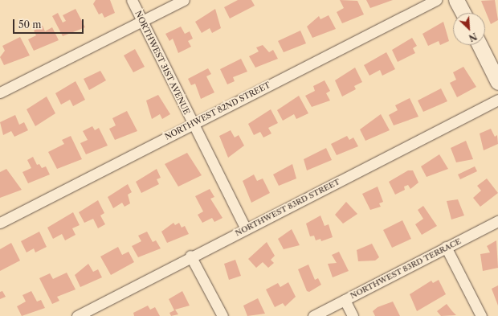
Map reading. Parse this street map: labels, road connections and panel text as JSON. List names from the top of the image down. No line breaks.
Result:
{"streets":{"street":["NORTHWEST 31ST AVENUE","NORTHWEST 82ND STREET","NORTHWEST 83RD STREET","NORTHWEST 83RD TERRACE"]},"crossings":[["NORTHWEST 31ST AVENUE","NORTHWEST 82ND STREET"],["NORTHWEST 31ST AVENUE","NORTHWEST 83RD STREET"]],"scale_bar":"50 m","north":"bottom right"}
